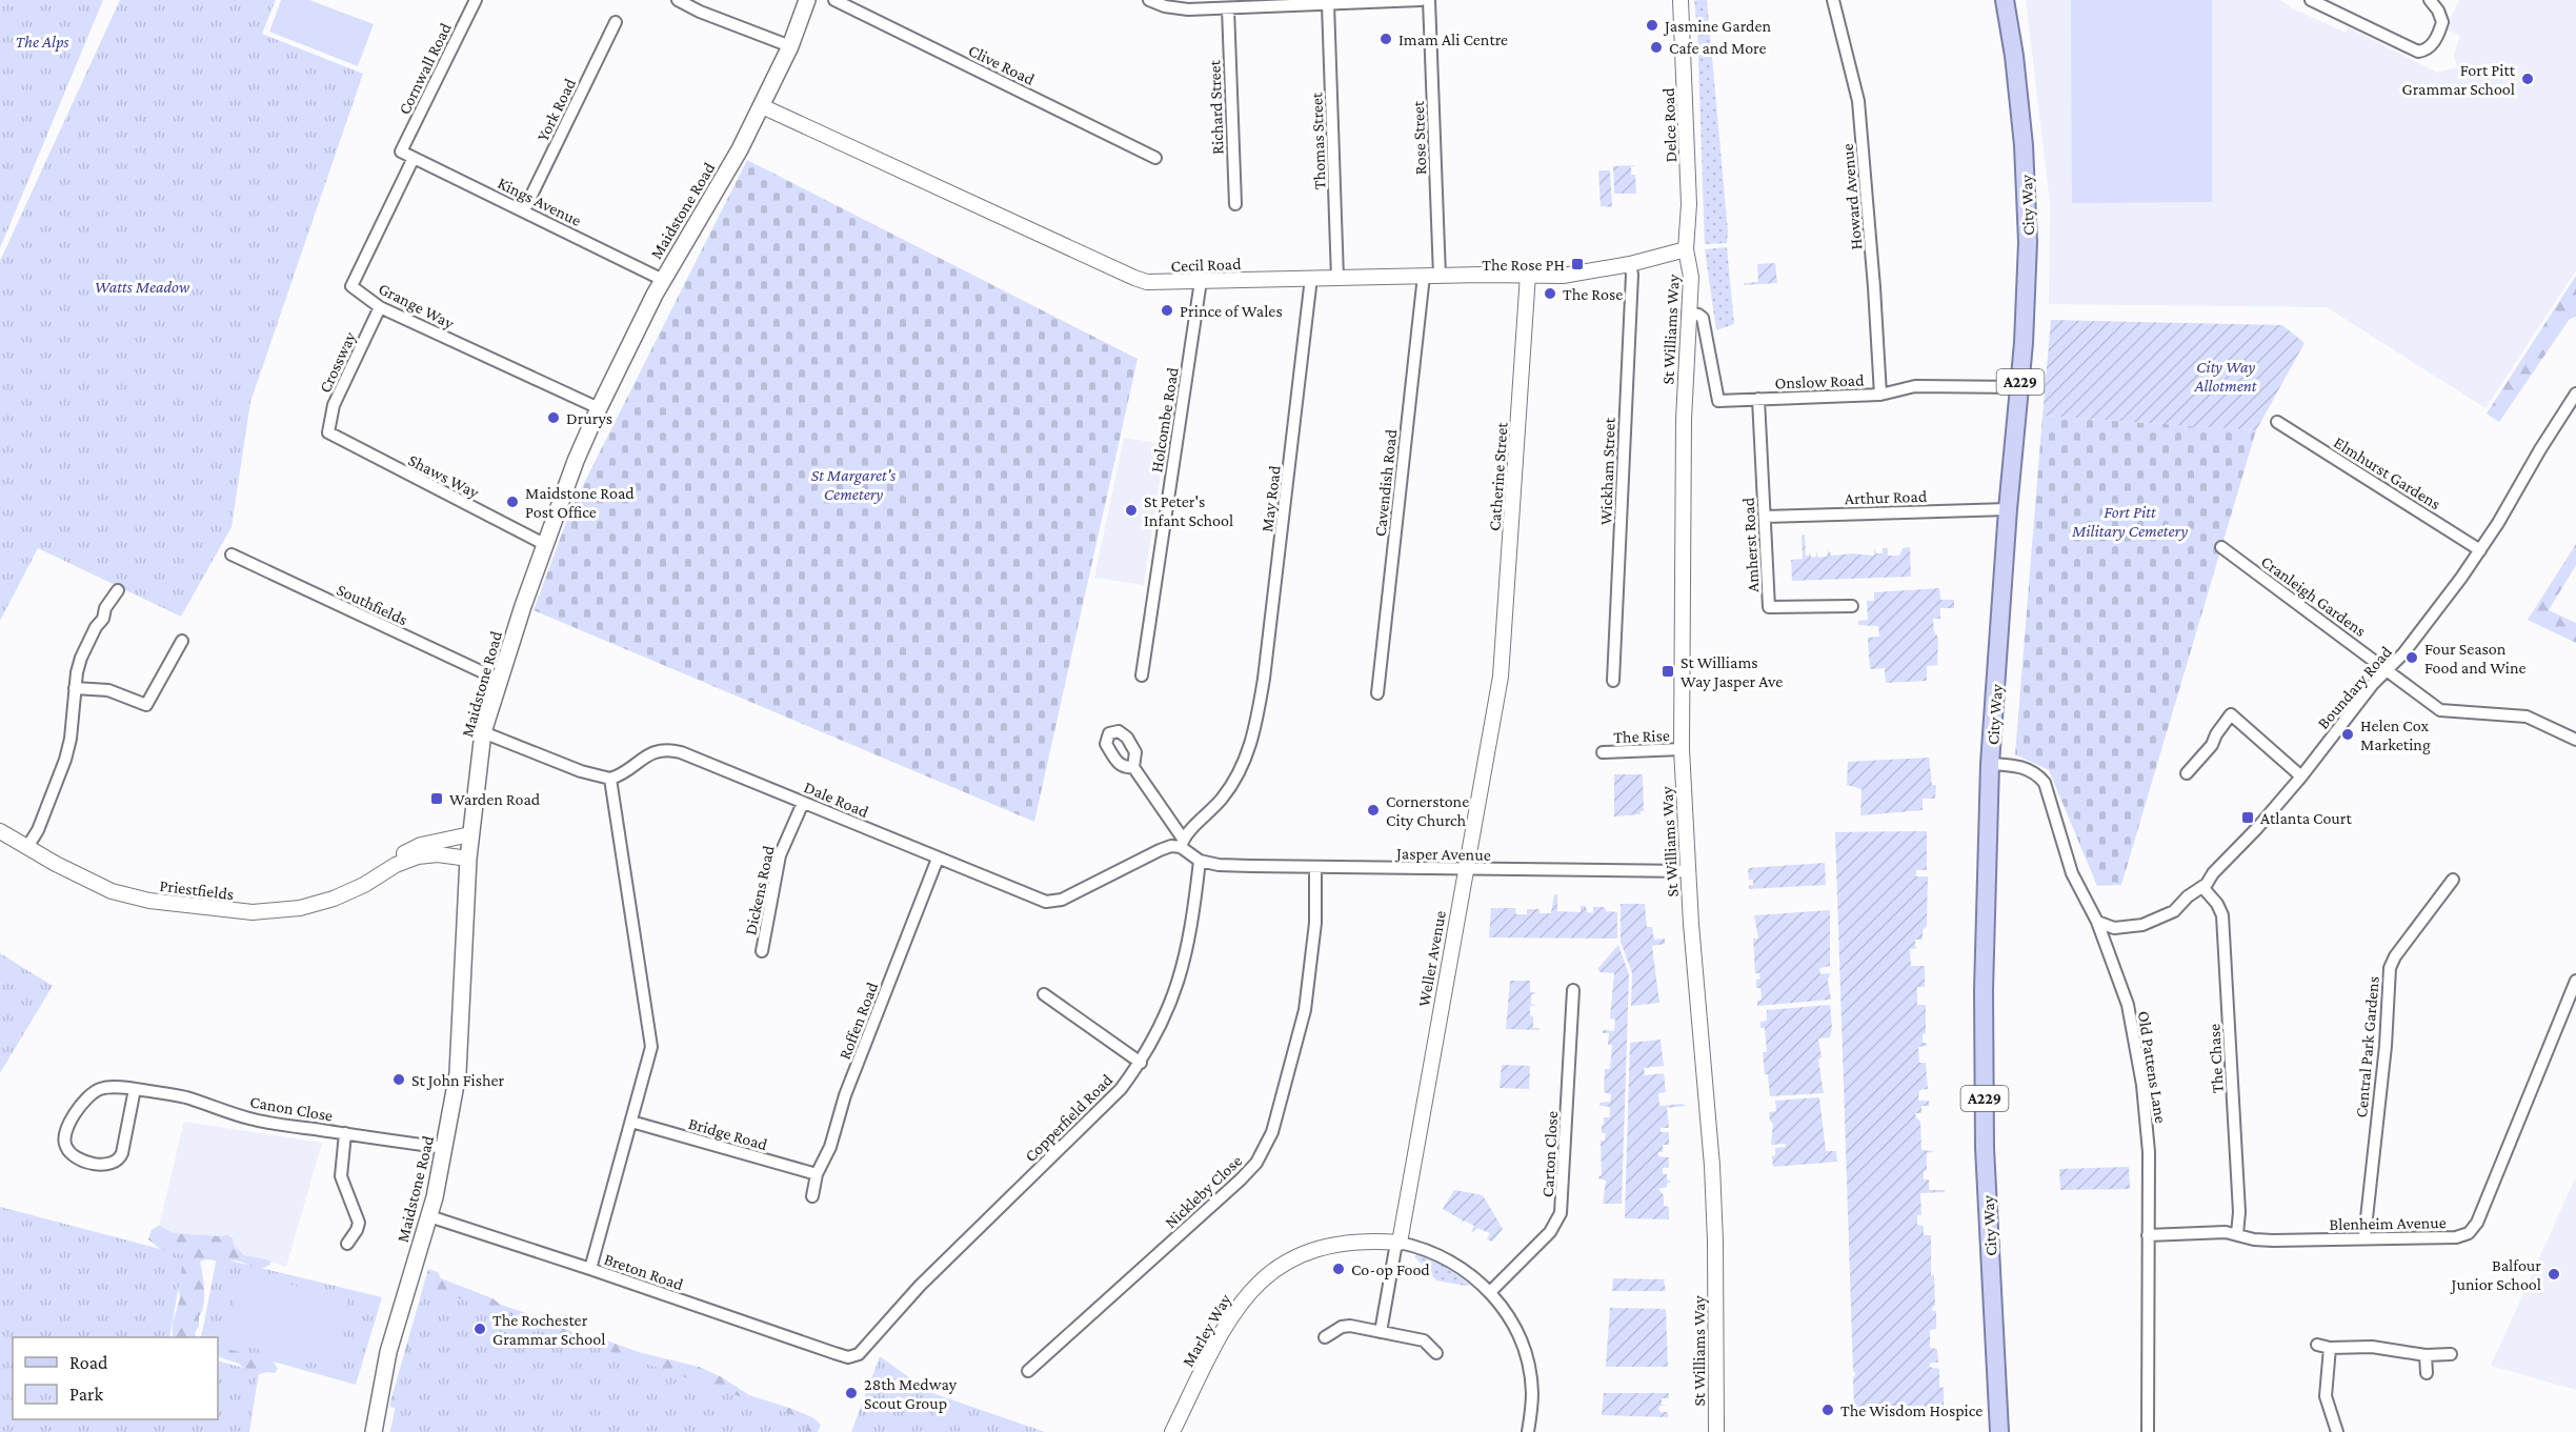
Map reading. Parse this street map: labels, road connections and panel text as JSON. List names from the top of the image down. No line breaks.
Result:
{"streets":{"main road":["City Way","Maidstone Road","A229"],"street":["Clive Road","Cornwall Road","Richard Street","York Road","Delce Road","Rose Street","Thomas Street","Howard Avenue","Kings Avenue","Cecil Road","Grange Way","St Williams Way","Crossway","Onslow Road","Holcombe Road","Wickham Street","Elmhurst Gardens","Shaws Way","Catherine Street","Cavendish Road","Arthur Road","May Road","Amherst Road","Cranleigh Gardens","Southfields","Boundary Road","The Rise","Dale Road","Jasper Avenue","Priestfields","Dickens Road","Weller Avenue","Roffen Road","Central Park Gardens","The Chase","Old Pattens Lane","Canon Close","Copperfield Road","Bridge Road","Carton Close","Nickleby Close","Blenheim Avenue","Breton Road","Marley Way"]},"crossings":[["Cornwall Road","Kings Avenue"],["York Road","Kings Avenue"],["Delce Road","Cecil Road"],["Delce Road","St Williams Way"],["Rose Street","Cecil Road"],["Thomas Street","Cecil Road"],["Howard Avenue","Onslow Road"],["Kings Avenue","Maidstone Road"],["Kings Avenue","Grange Way"],["City Way","Onslow Road"],["City Way","Arthur Road"],["City Way","Old Pattens Lane"],["Maidstone Road","Cecil Road"],["Maidstone Road","Grange Way"],["Maidstone Road","Shaws Way"],["Maidstone Road","Southfields"],["Maidstone Road","Priestfields"],["Maidstone Road","Canon Close"],["Maidstone Road","Breton Road"],["Cecil Road","St Williams Way"],["Cecil Road","Holcombe Road"],["Cecil Road","Wickham Street"],["Cecil Road","Catherine Street"],["Cecil Road","Cavendish Road"],["Cecil Road","May Road"],["Grange Way","Crossway"],["St Williams Way","Onslow Road"],["St Williams Way","The Rise"],["St Williams Way","Jasper Avenue"],["Crossway","Shaws Way"],["Onslow Road","Amherst Road"],["Elmhurst Gardens","Boundary Road"],["Catherine Street","Weller Avenue"],["Arthur Road","Amherst Road"],["May Road","Dale Road"],["Cranleigh Gardens","Boundary Road"],["Boundary Road","The Chase"],["Boundary Road","Old Pattens Lane"],["Dale Road","Dickens Road"],["Dale Road","Roffen Road"],["Jasper Avenue","Weller Avenue"],["Jasper Avenue","Copperfield Road"],["Jasper Avenue","Nickleby Close"],["Weller Avenue","Marley Way"],["Roffen Road","Bridge Road"],["Central Park Gardens","Blenheim Avenue"],["The Chase","Blenheim Avenue"],["Old Pattens Lane","Blenheim Avenue"],["Copperfield Road","Breton Road"]],"parks":["The Alps","Watts Meadow","City Way Allotment","St Margaret's Cemetery","Fort Pitt Military Cemetery"],"places":{"other":["Jasmine Garden","Imam Ali Centre","Cafe and More","Fort Pitt Grammar School","The Rose","Prince of Wales","Drurys","Maidstone Road Post Office","St Peter's Infant School","Four Season Food and Wine","Helen Cox Marketing","Cornerstone City Church","St John Fisher","Co-op Food","Balfour Junior School","The Rochester Grammar School","28th Medway Scout Group","The Wisdom Hospice"],"transit":["The Rose PH","St Williams Way Jasper Ave","Warden Road","Atlanta Court"]},"legend":["Road","Park"]}
